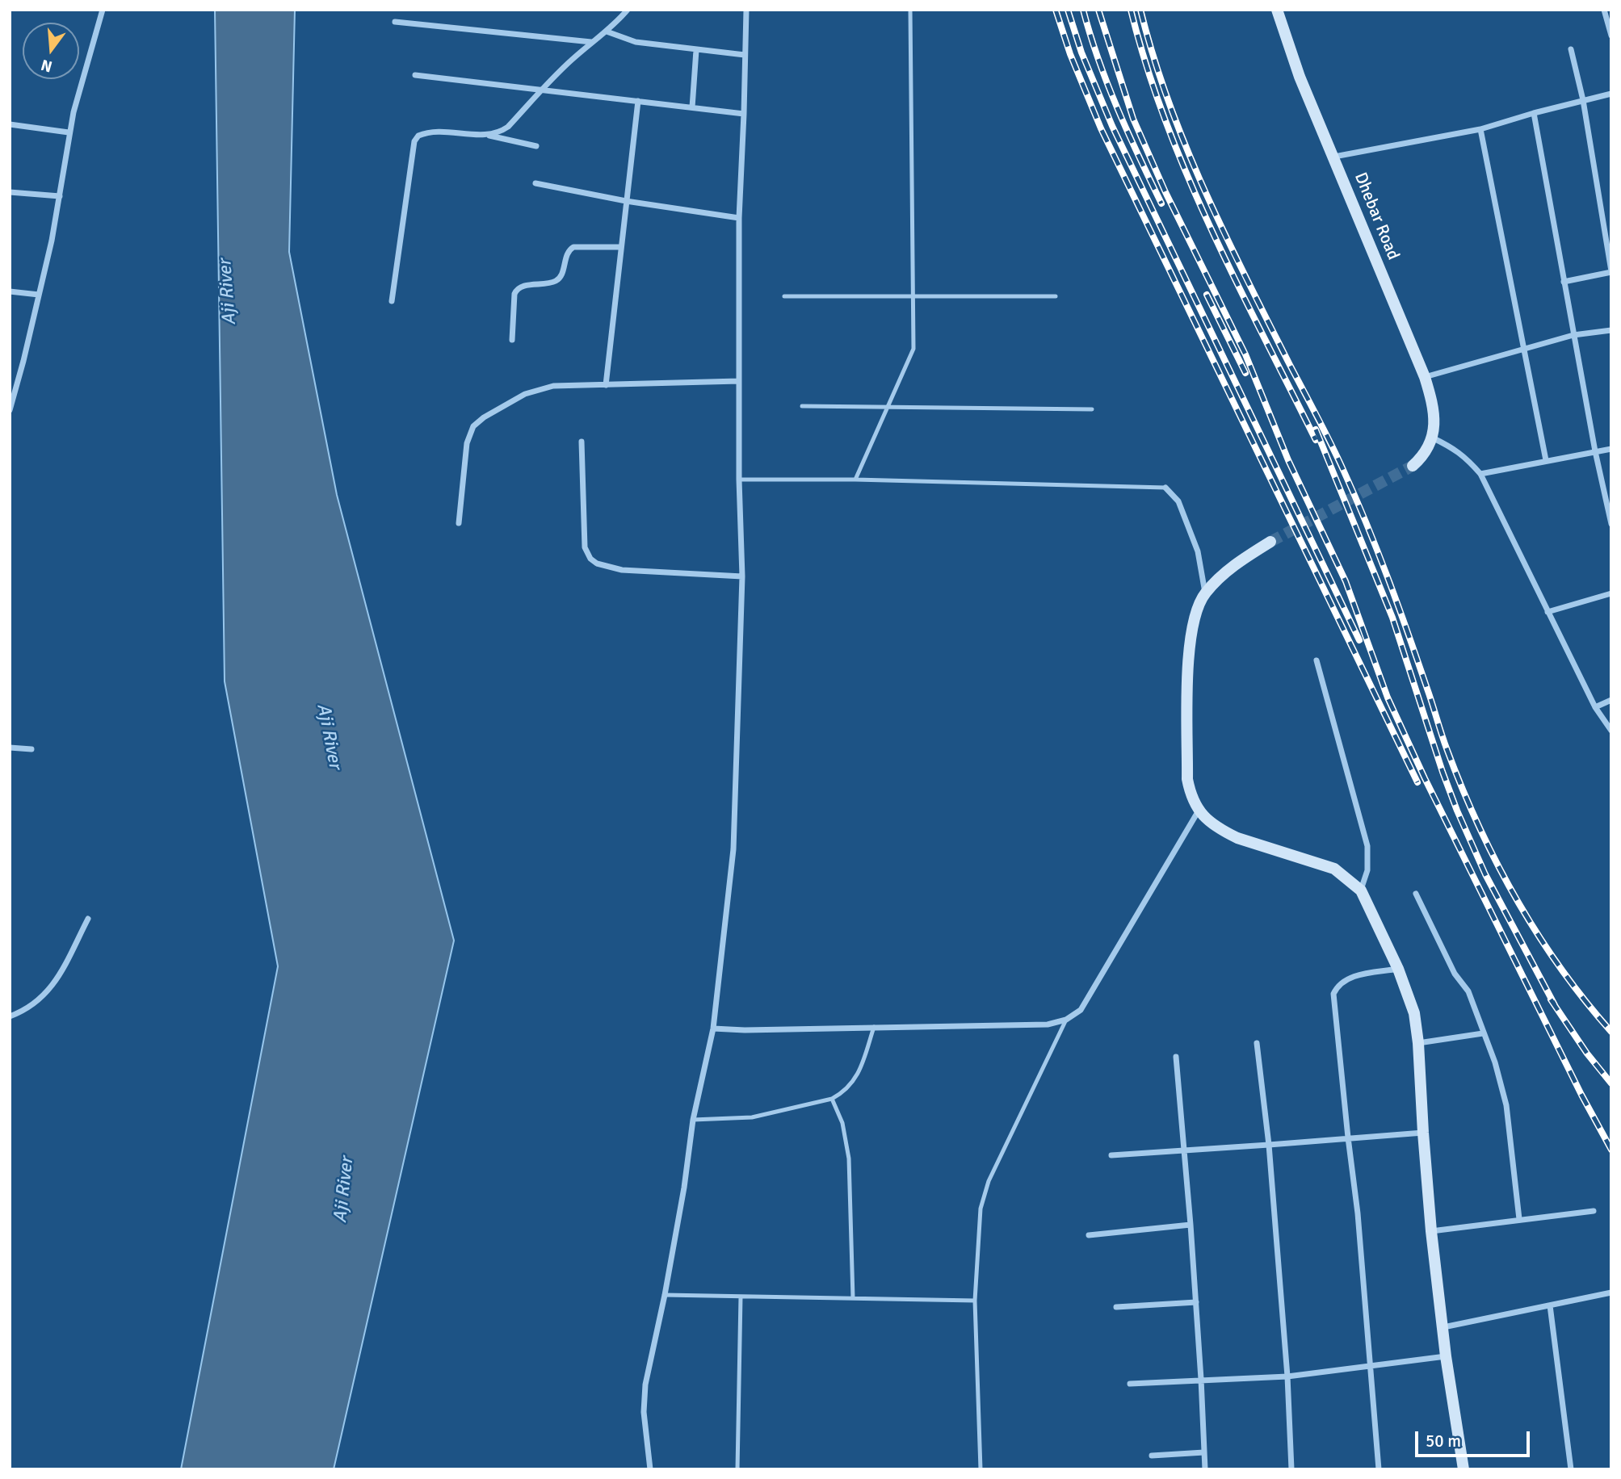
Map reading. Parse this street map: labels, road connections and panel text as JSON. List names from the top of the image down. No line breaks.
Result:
{"streets":{"street":["Dhebar Road"]},"water":["Aji River"],"scale_bar":"50 m","north":"bottom"}
